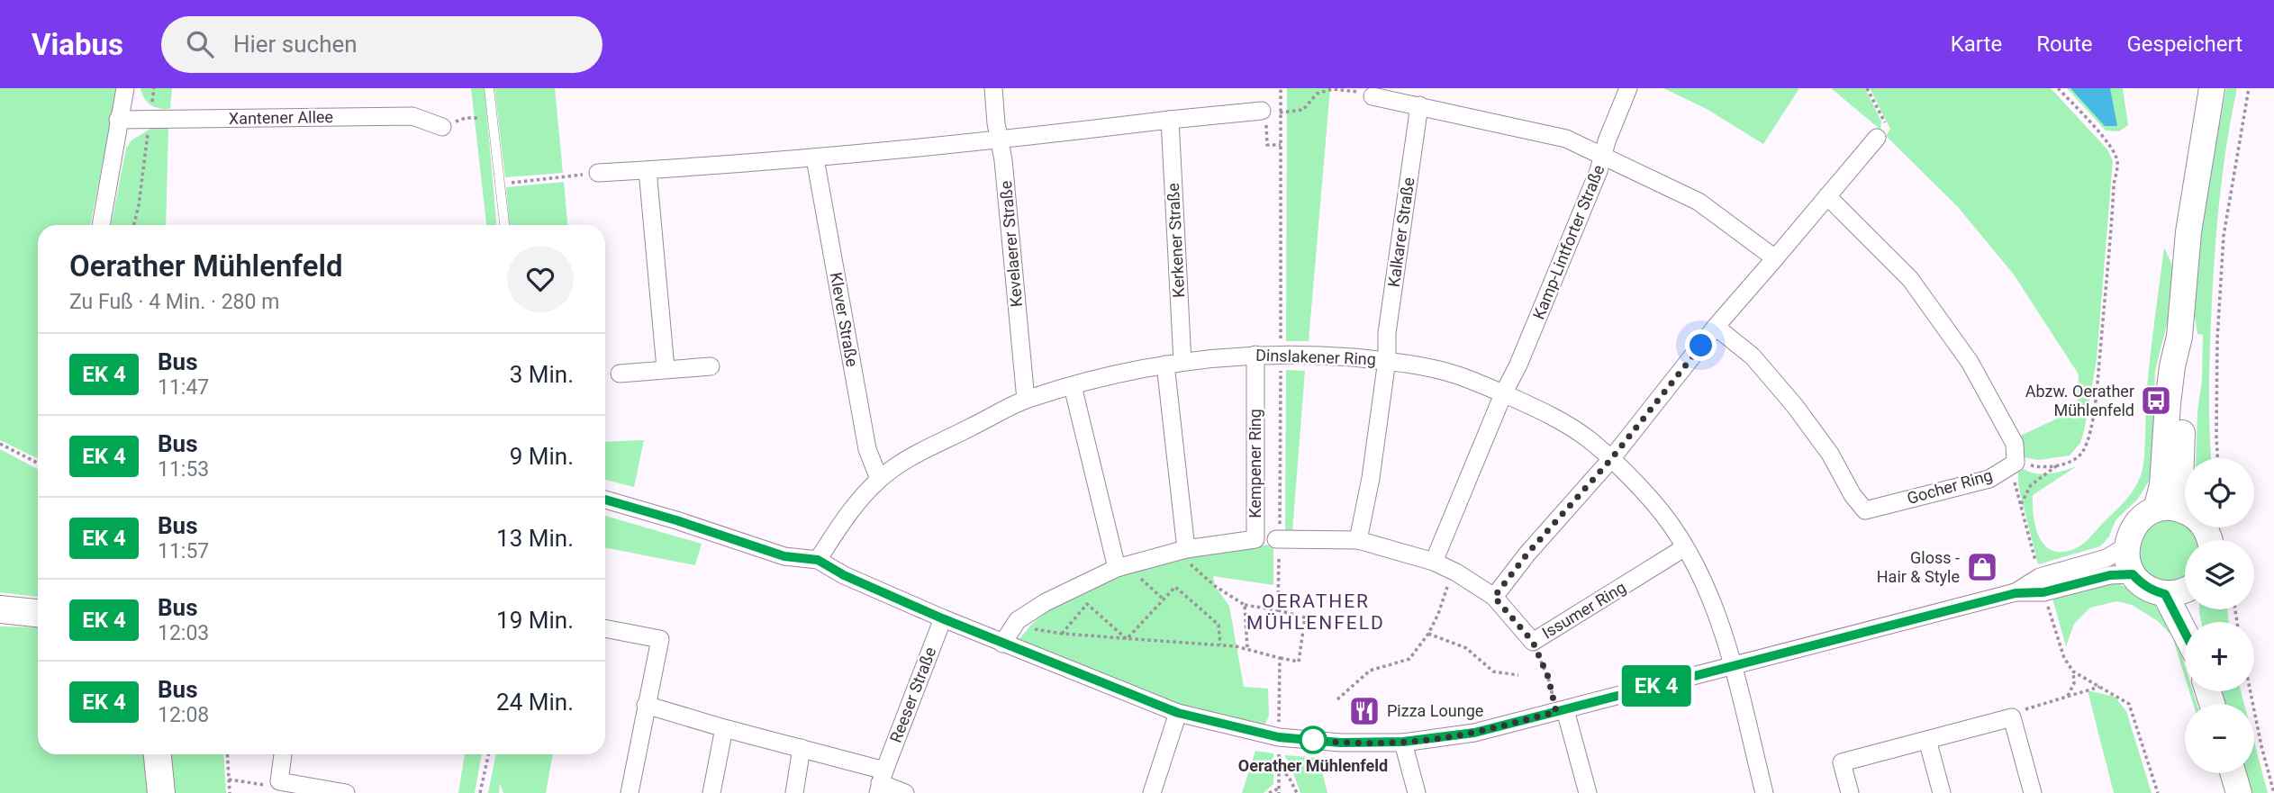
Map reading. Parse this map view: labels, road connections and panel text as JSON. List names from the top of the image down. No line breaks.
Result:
{"streets":{"street":["Xantener Allee","Kalkarer Straße","Kerkener Straße","Kamp-Lintforter Straße","Kevelaerer Straße","Klever Straße","Dinslakener Ring","Kempener Ring","Gocher Ring","Issumer Ring","Reeser Straße"]},"crossings":[["Kalkarer Straße","Dinslakener Ring"],["Kerkener Straße","Dinslakener Ring"],["Kamp-Lintforter Straße","Dinslakener Ring"],["Kevelaerer Straße","Dinslakener Ring"],["Klever Straße","Dinslakener Ring"],["Dinslakener Ring","Kempener Ring"],["Dinslakener Ring","Issumer Ring"]],"districts":["OERATHER MÜHLENFELD"],"places":{"bus stop":["Abzw. Oerather Mühlenfeld"],"shop":["Gloss - Hair & Style"],"restaurant":["Pizza Lounge"],"other":["Oerather Mühlenfeld"]},"page":{"header":"Viabus","search":"Hier suchen","nav":["Karte","Route","Gespeichert"],"on_map":"EK 4","heading":["Oerather Mühlenfeld","Zu Fuß · 4 Min. · 280 m"],"list":[{"mark":"EK 4","name":"Bus","note":"11:47","value":"3 Min."},{"mark":"EK 4","name":"Bus","note":"11:53","value":"9 Min."},{"mark":"EK 4","name":"Bus","note":"11:57","value":"13 Min."},{"mark":"EK 4","name":"Bus","note":"12:03","value":"19 Min."},{"mark":"EK 4","name":"Bus","note":"12:08","value":"24 Min."}],"map_buttons":["+","−"]}}
